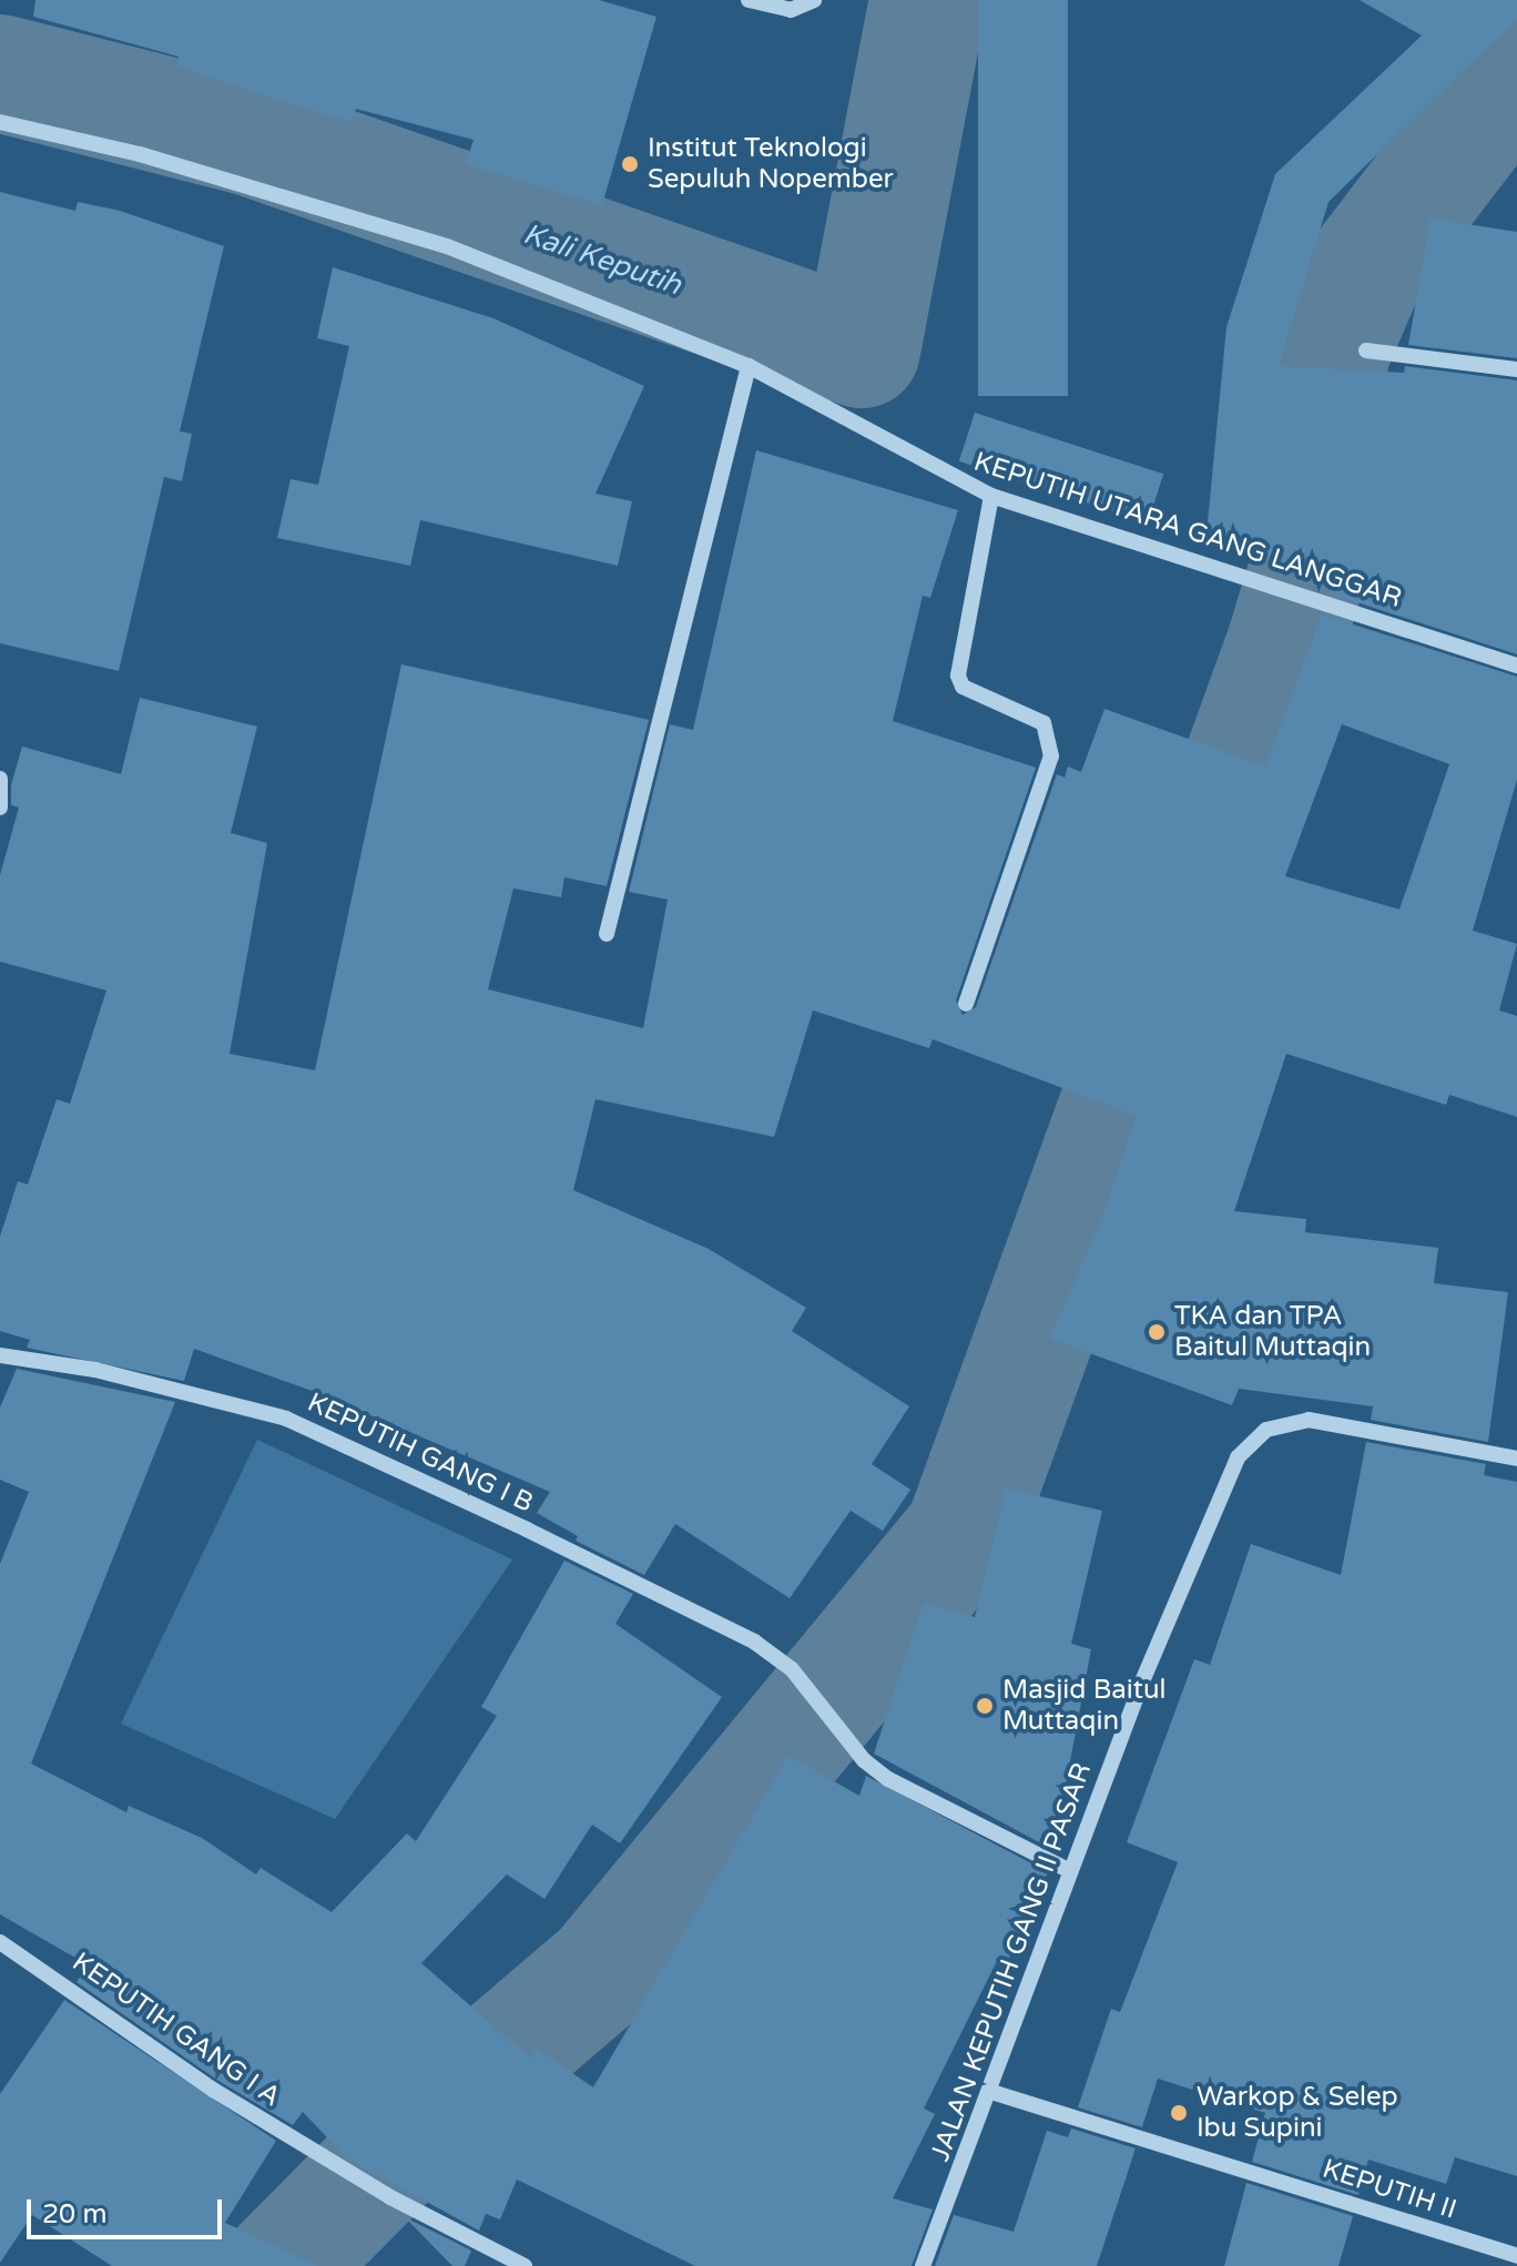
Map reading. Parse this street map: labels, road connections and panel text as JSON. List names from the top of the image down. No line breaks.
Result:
{"streets":{"street":["KEPUTIH UTARA GANG LANGGAR","KEPUTIH GANG I B","JALAN KEPUTIH GANG II PASAR","KEPUTIH GANG I A","KEPUTIH II"]},"crossings":[["KEPUTIH GANG I B","JALAN KEPUTIH GANG II PASAR"],["JALAN KEPUTIH GANG II PASAR","KEPUTIH II"]],"water":["Kali Keputih"],"places":["Institut Teknologi Sepuluh Nopember","TKA dan TPA Baitul Muttaqin","Masjid Baitul Muttaqin","Warkop & Selep Ibu Supini"],"scale_bar":"20 m"}
